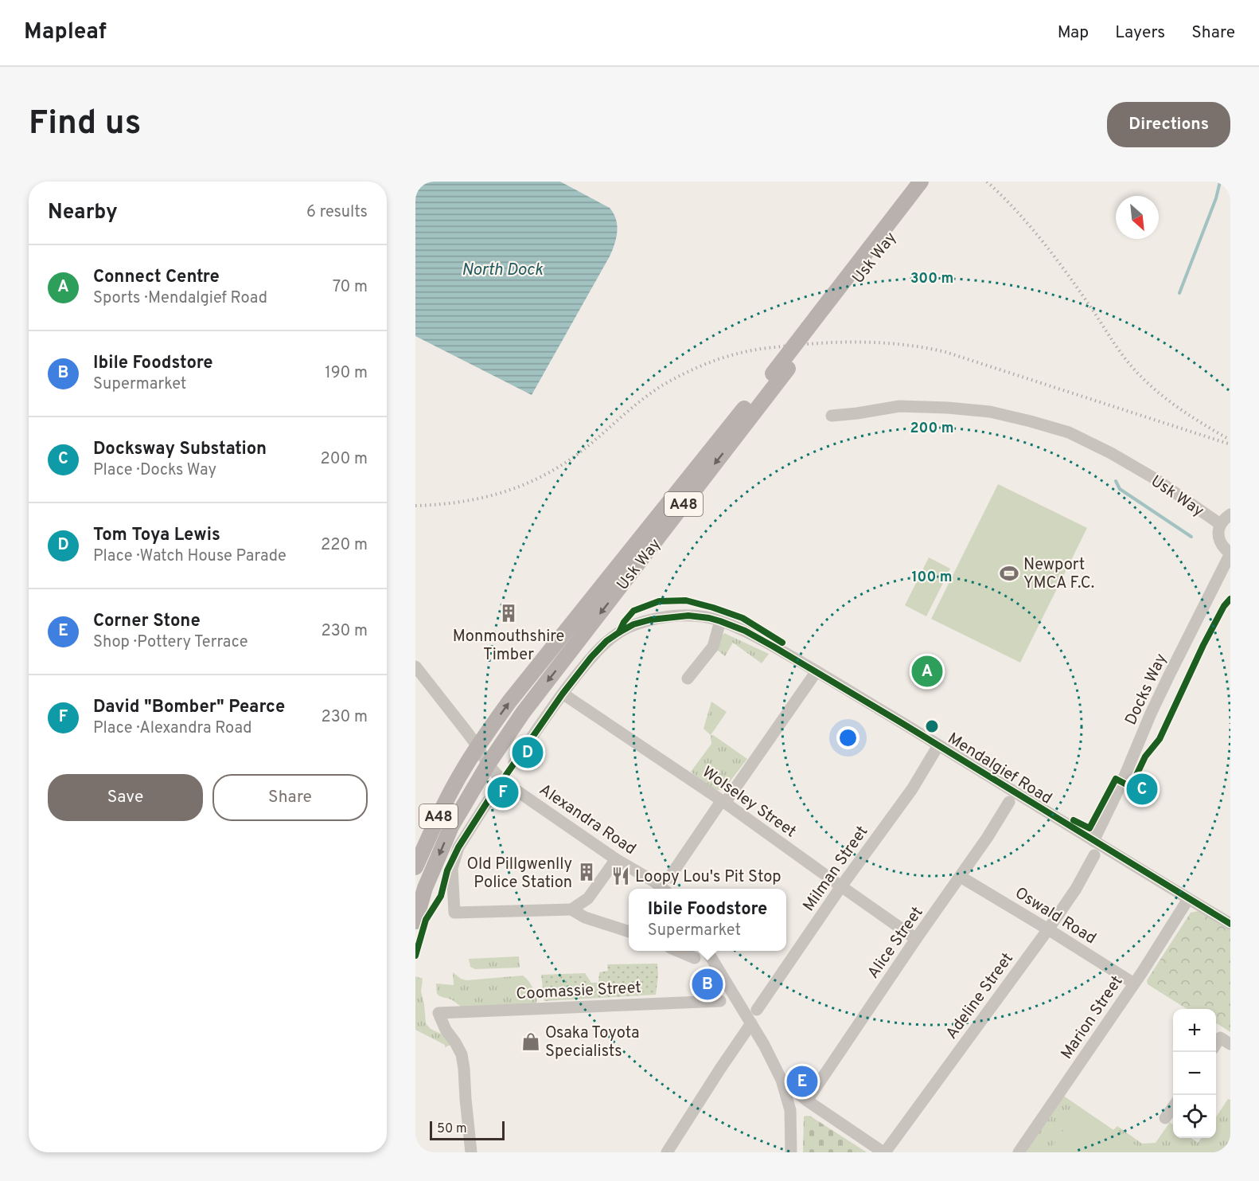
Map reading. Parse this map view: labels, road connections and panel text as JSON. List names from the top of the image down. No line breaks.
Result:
{"streets":{"main road":["Usk Way","A48"],"street":["Docks Way","Mendalgief Road","Wolseley Street","Alexandra Road","Milman Street","Oswald Road","Alice Street","Coomassie Street","Adeline Street","Marion Street"]},"crossings":[["Usk Way","Docks Way"],["Usk Way","Alexandra Road"],["Docks Way","Mendalgief Road"],["Mendalgief Road","Wolseley Street"],["Mendalgief Road","Milman Street"],["Mendalgief Road","Marion Street"],["Wolseley Street","Milman Street"],["Wolseley Street","Alice Street"],["Oswald Road","Alice Street"],["Oswald Road","Adeline Street"],["Oswald Road","Marion Street"]],"water":["North Dock"],"places":{"sports":["Newport YMCA F.C."],"building":["Monmouthshire Timber","Old Pillgwenlly Police Station"],"restaurant":["Loopy Lou's Pit Stop"],"shop":["Osaka Toyota Specialists"]},"scale_bar":"50 m","north":"bottom right","page":{"header":"Mapleaf","nav":["Map","Layers","Share"],"buttons":["Directions",["Save","Share"]],"title":"Find us","heading":["Nearby","6 results"],"list":[{"mark":"A","name":"Connect Centre","note":"Sports · Mendalgief Road","value":"70 m"},{"mark":"B","name":"Ibile Foodstore","note":"Supermarket","value":"190 m"},{"mark":"C","name":"Docksway Substation","note":"Place · Docks Way","value":"200 m"},{"mark":"D","name":"Tom Toya Lewis","note":"Place · Watch House Parade","value":"220 m"},{"mark":"E","name":"Corner Stone","note":"Shop · Pottery Terrace","value":"230 m"},{"mark":"F","name":"David \"Bomber\" Pearce","note":"Place · Alexandra Road","value":"230 m"}],"pins":["A","D","C","F","B","E"],"popup":["Ibile Foodstore","Supermarket"],"map_buttons":["+","−"],"scale":"50 m"},"rings":["300 m","200 m","100 m"]}
